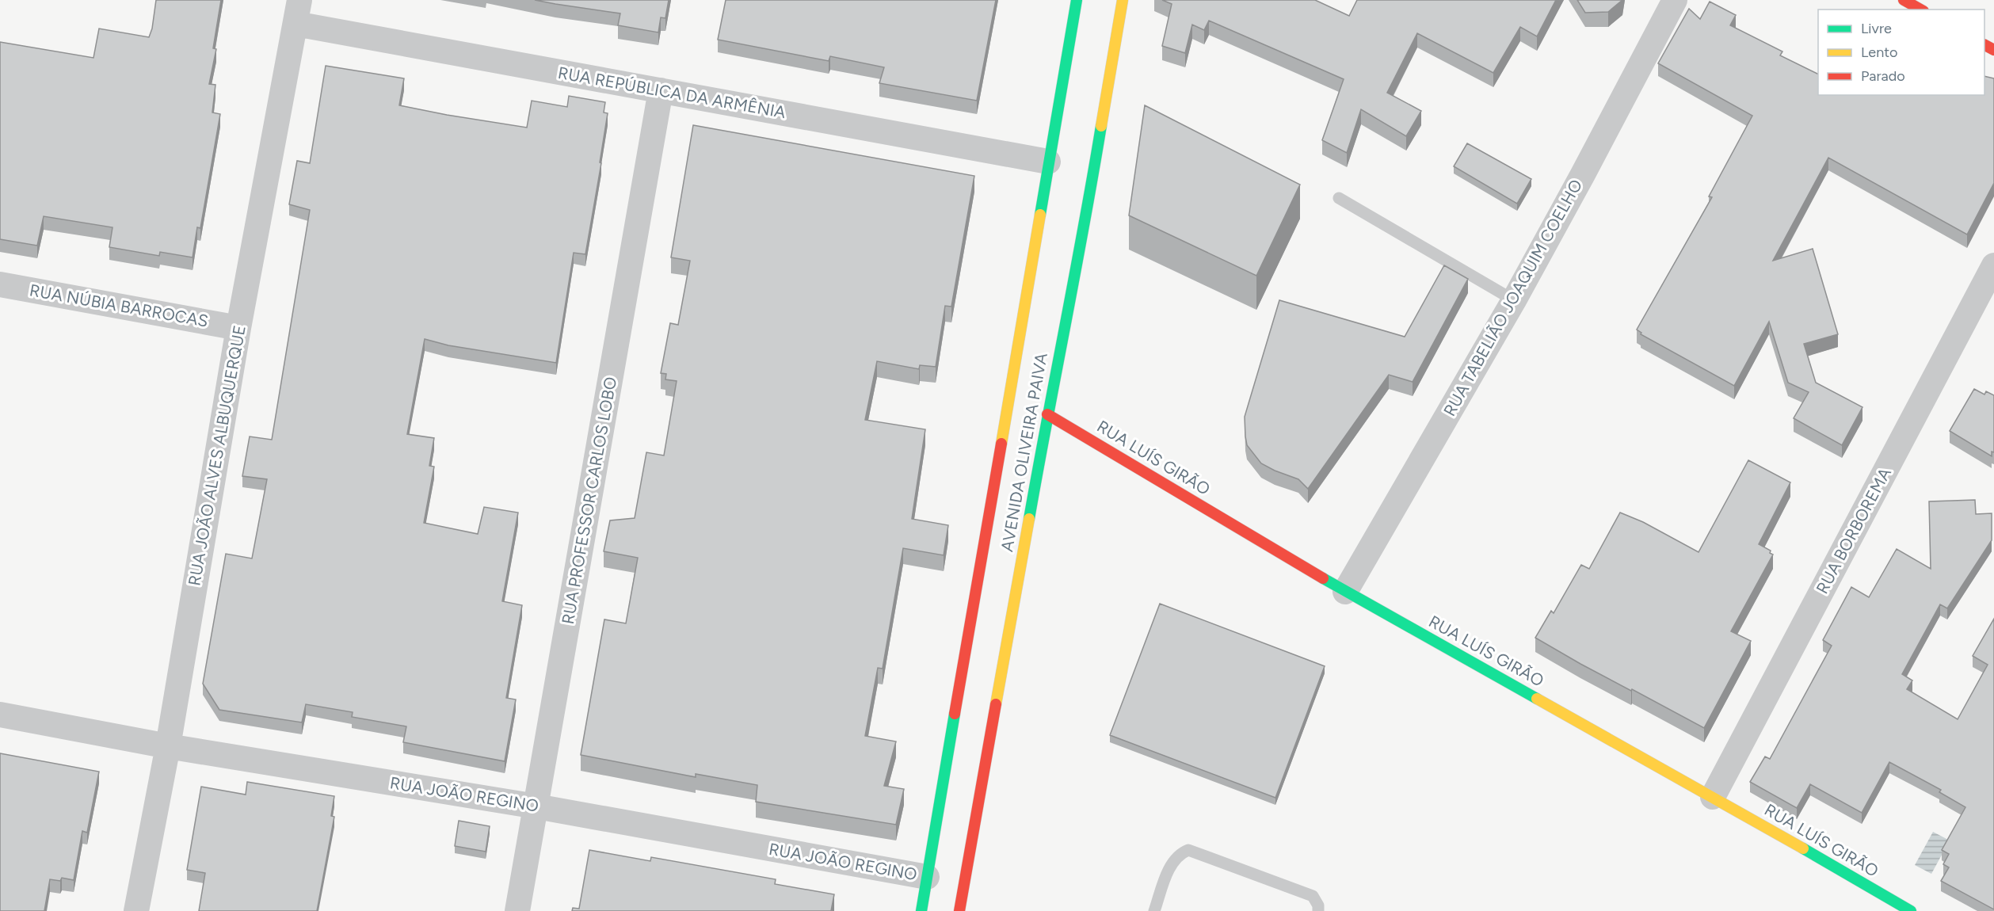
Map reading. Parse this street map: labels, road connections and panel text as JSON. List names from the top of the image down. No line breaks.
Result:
{"streets":{"main road":["AVENIDA OLIVEIRA PAIVA","RUA LUÍS GIRÃO"],"street":["RUA REPÚBLICA DA ARMÊNIA","RUA TABELIÃO JOAQUIM COELHO","RUA NÚBIA BARROCAS","RUA JOÃO ALVES ALBUQUERQUE","RUA PROFESSOR CARLOS LOBO","RUA BORBOREMA","RUA JOÃO REGINO"]},"crossings":[["RUA REPÚBLICA DA ARMÊNIA","AVENIDA OLIVEIRA PAIVA"],["RUA REPÚBLICA DA ARMÊNIA","RUA JOÃO ALVES ALBUQUERQUE"],["RUA REPÚBLICA DA ARMÊNIA","RUA PROFESSOR CARLOS LOBO"],["RUA TABELIÃO JOAQUIM COELHO","RUA LUÍS GIRÃO"],["RUA NÚBIA BARROCAS","RUA JOÃO ALVES ALBUQUERQUE"],["AVENIDA OLIVEIRA PAIVA","RUA LUÍS GIRÃO"],["AVENIDA OLIVEIRA PAIVA","RUA JOÃO REGINO"],["RUA JOÃO ALVES ALBUQUERQUE","RUA JOÃO REGINO"],["RUA LUÍS GIRÃO","RUA BORBOREMA"],["RUA PROFESSOR CARLOS LOBO","RUA JOÃO REGINO"]],"legend":["Livre","Lento","Parado"]}
